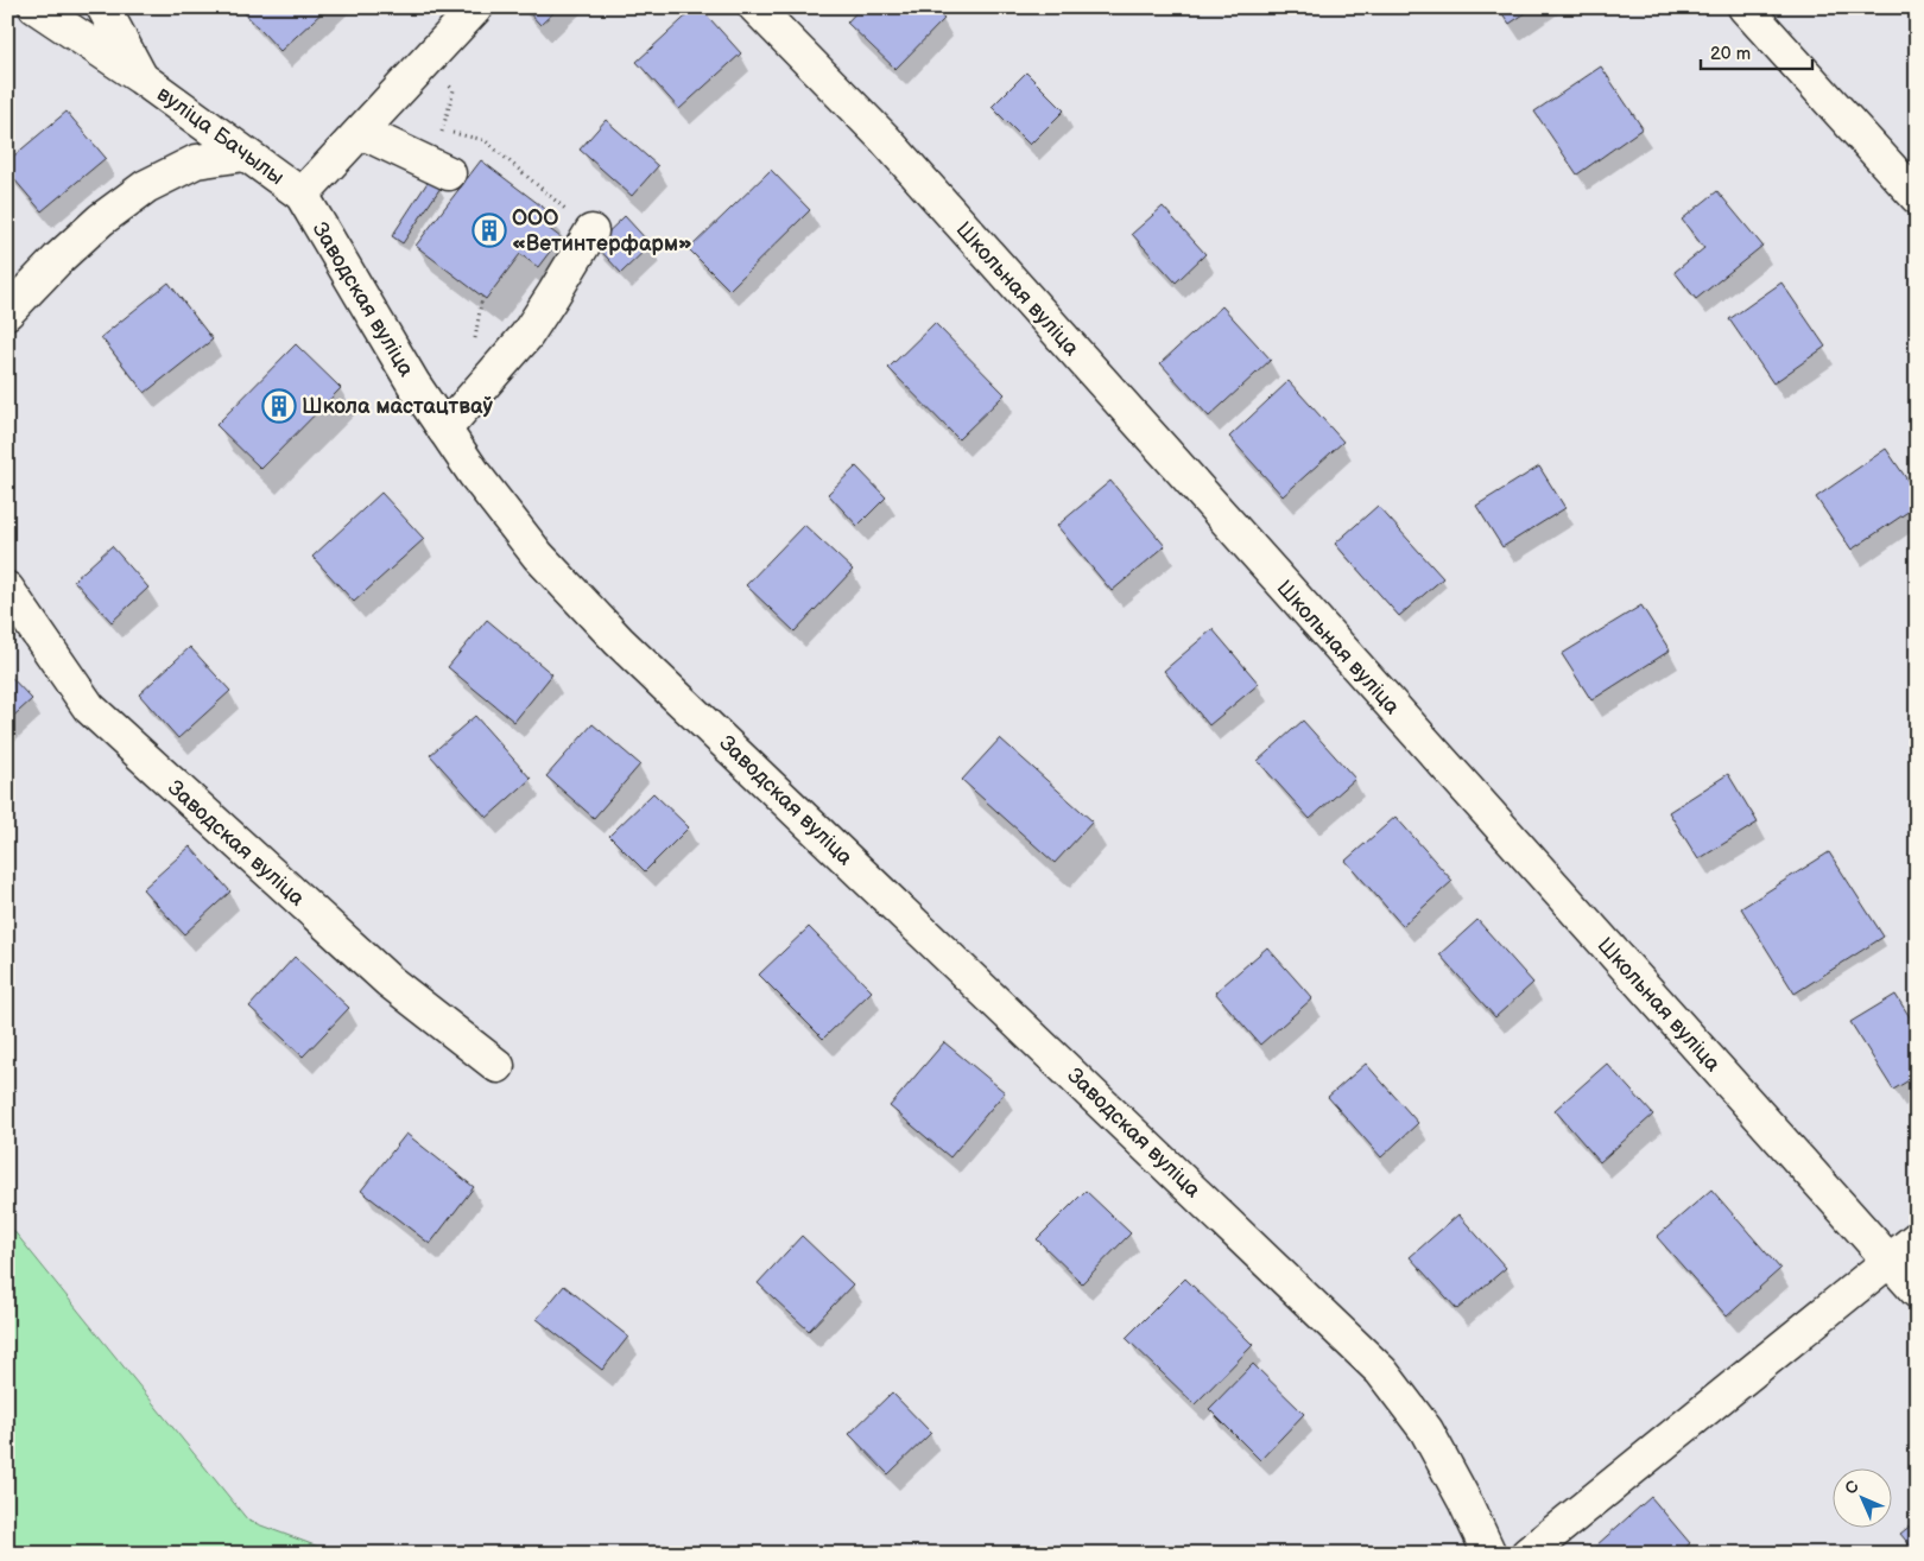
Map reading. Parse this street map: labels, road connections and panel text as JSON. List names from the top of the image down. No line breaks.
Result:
{"streets":{"street":["вуліца Бачылы","Школьная вуліца","Заводская вуліца"]},"crossings":[["вуліца Бачылы","Заводская вуліца"]],"places":{"building":["ООО «Ветинтерфарм»","Школа мастацтваў"]},"scale_bar":"20 m","north":"top left"}
